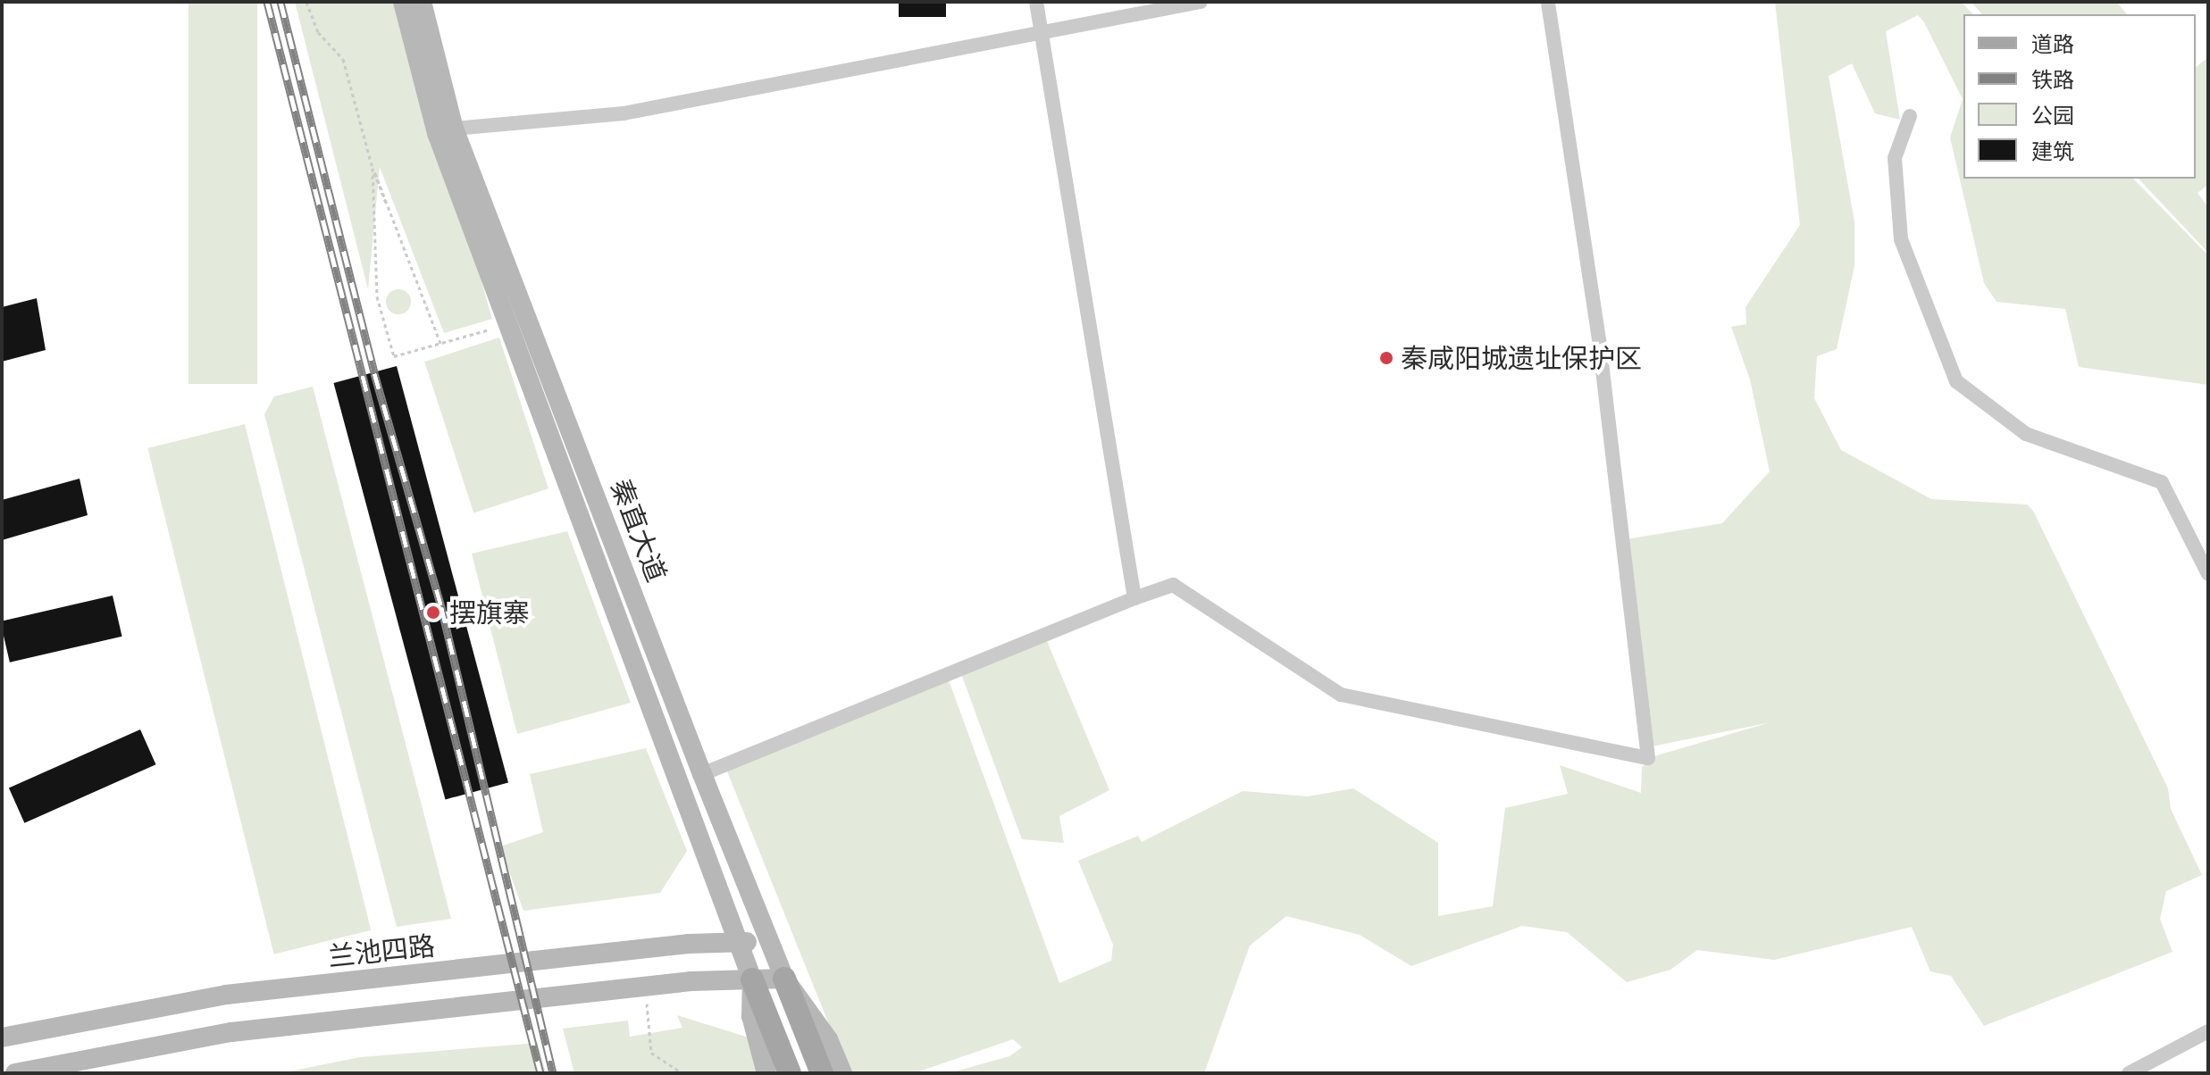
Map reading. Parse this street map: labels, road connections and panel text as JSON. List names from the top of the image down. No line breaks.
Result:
{"streets":{"main road":["秦直大道"],"street":["兰池四路"]},"crossings":[["秦直大道","兰池四路"]],"places":["秦咸阳城遗址保护区","摆旗寨"],"legend":["道路","铁路","公园","建筑"]}
